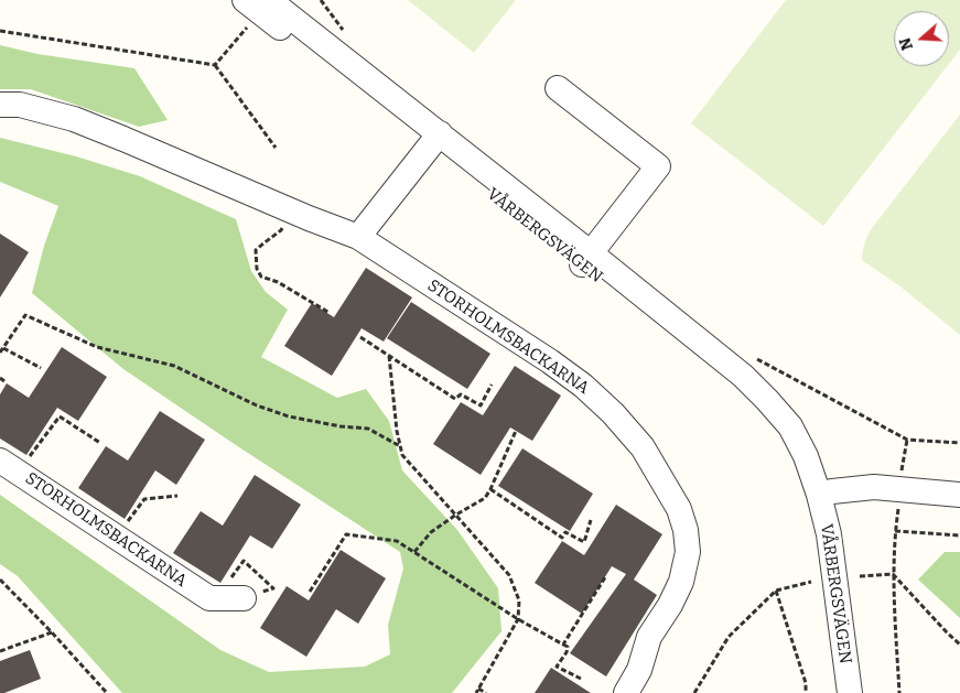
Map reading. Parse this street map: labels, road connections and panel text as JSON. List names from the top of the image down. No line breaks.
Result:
{"streets":{"street":["VÅRBERGSVÄGEN","STORHOLMSBACKARNA"]},"north":"left"}
